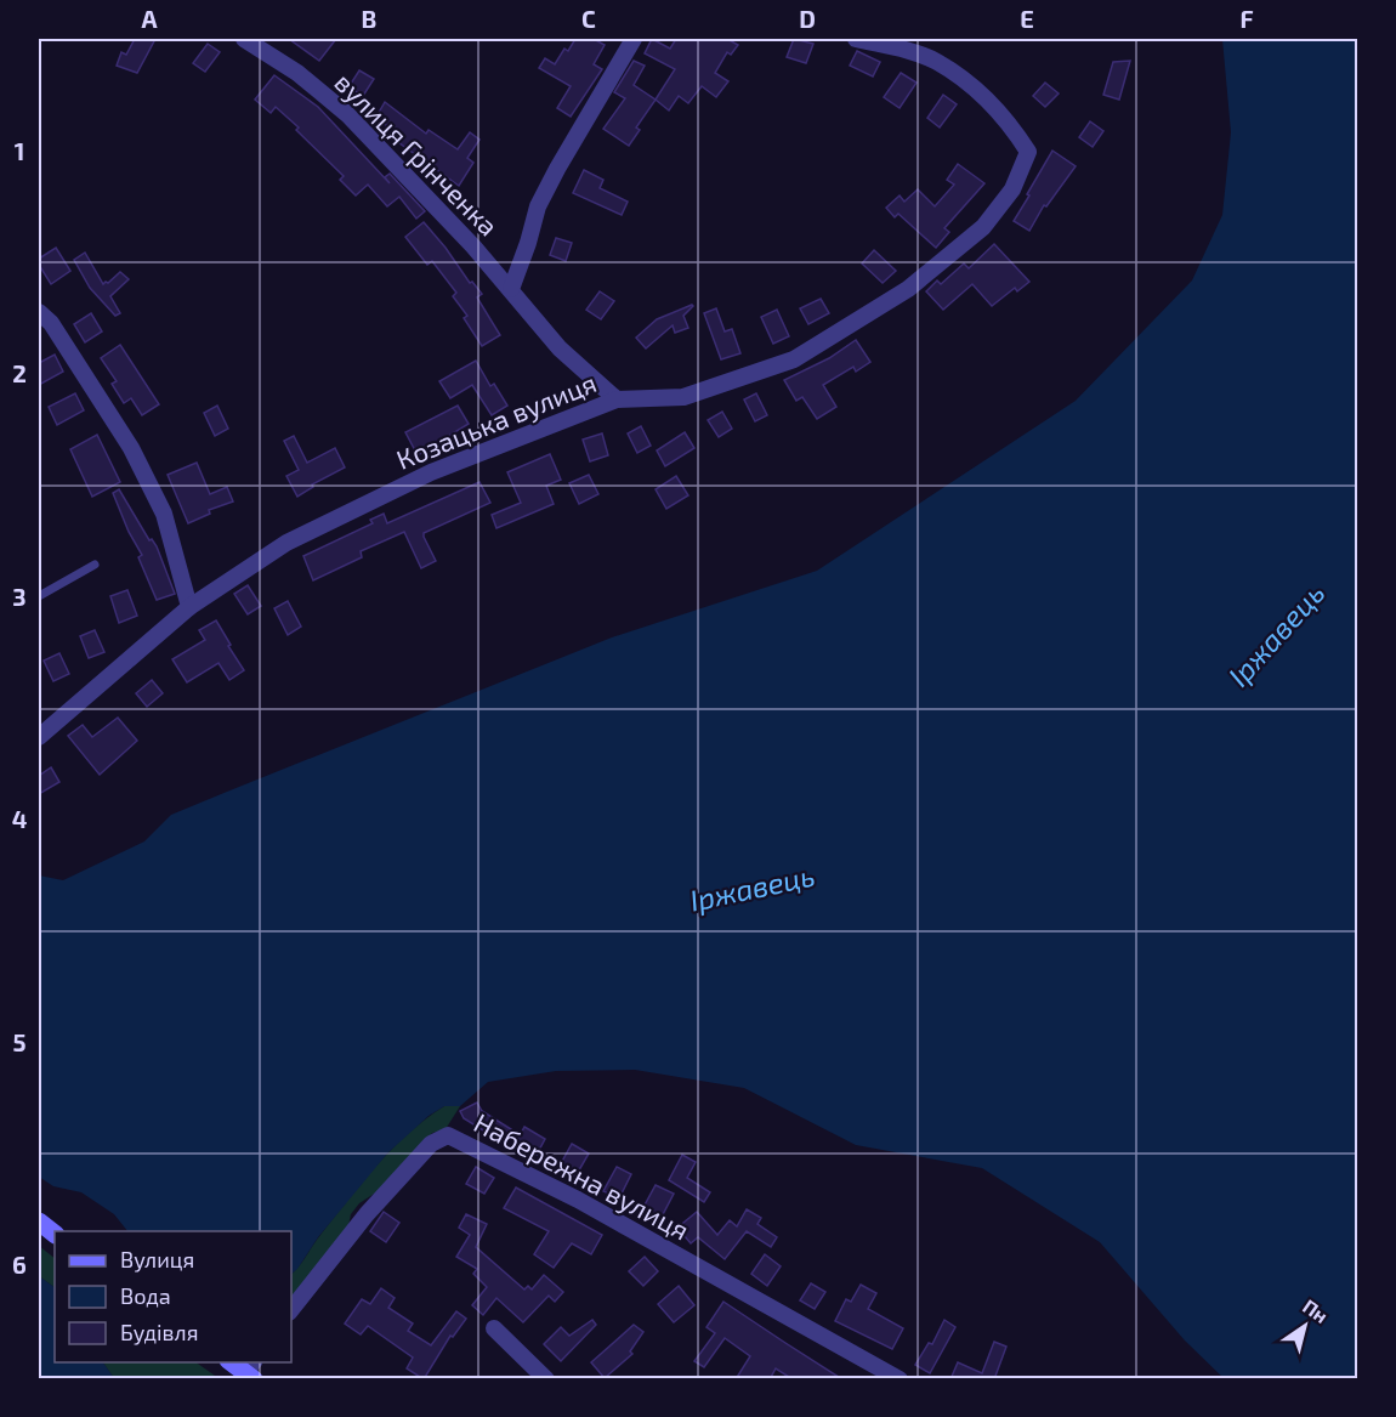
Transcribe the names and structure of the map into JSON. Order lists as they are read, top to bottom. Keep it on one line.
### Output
{"streets":{"street":["вулиця Грінченка","Козацька вулиця","Набережна вулиця"]},"crossings":[["вулиця Грінченка","Козацька вулиця"]],"water":["Іржавець"],"legend":["Вулиця","Вода","Будівля"],"north":"top right","grid":{"columns":["A","B","C","D","E","F"],"rows":["1","2","3","4","5","6"]}}
